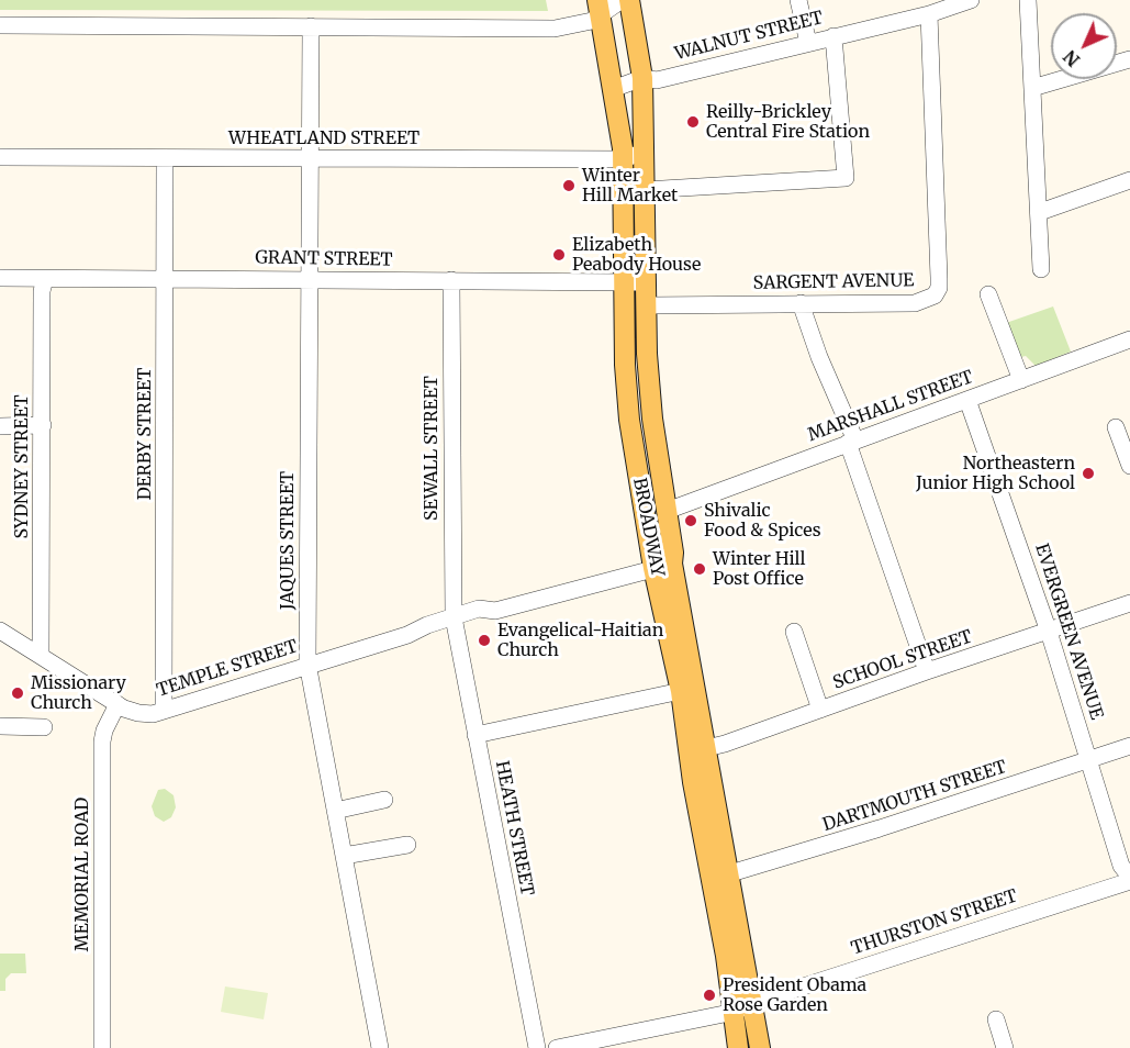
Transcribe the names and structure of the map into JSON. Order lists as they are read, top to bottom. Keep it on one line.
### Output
{"streets":{"main road":["BROADWAY"],"street":["WALNUT STREET","WHEATLAND STREET","GRANT STREET","SARGENT AVENUE","MARSHALL STREET","DERBY STREET","SEWALL STREET","SYDNEY STREET","JAQUES STREET","EVERGREEN AVENUE","SCHOOL STREET","TEMPLE STREET","DARTMOUTH STREET","HEATH STREET","MEMORIAL ROAD","THURSTON STREET"]},"crossings":[["WALNUT STREET","SARGENT AVENUE"],["WALNUT STREET","BROADWAY"],["WHEATLAND STREET","DERBY STREET"],["WHEATLAND STREET","BROADWAY"],["WHEATLAND STREET","JAQUES STREET"],["GRANT STREET","DERBY STREET"],["GRANT STREET","SEWALL STREET"],["GRANT STREET","SYDNEY STREET"],["GRANT STREET","BROADWAY"],["GRANT STREET","JAQUES STREET"],["SARGENT AVENUE","BROADWAY"],["MARSHALL STREET","BROADWAY"],["MARSHALL STREET","EVERGREEN AVENUE"],["DERBY STREET","TEMPLE STREET"],["SEWALL STREET","TEMPLE STREET"],["SEWALL STREET","HEATH STREET"],["SYDNEY STREET","TEMPLE STREET"],["BROADWAY","SCHOOL STREET"],["BROADWAY","TEMPLE STREET"],["BROADWAY","DARTMOUTH STREET"],["BROADWAY","THURSTON STREET"],["JAQUES STREET","TEMPLE STREET"],["EVERGREEN AVENUE","SCHOOL STREET"],["EVERGREEN AVENUE","DARTMOUTH STREET"],["TEMPLE STREET","HEATH STREET"],["TEMPLE STREET","MEMORIAL ROAD"]],"places":["Reilly-Brickley Central Fire Station","Winter Hill Market","Elizabeth Peabody House","Northeastern Junior High School","Shivalic Food & Spices","Winter Hill Post Office","Evangelical-Haitian Church","Missionary Church","President Obama Rose Garden"],"north":"bottom left"}
